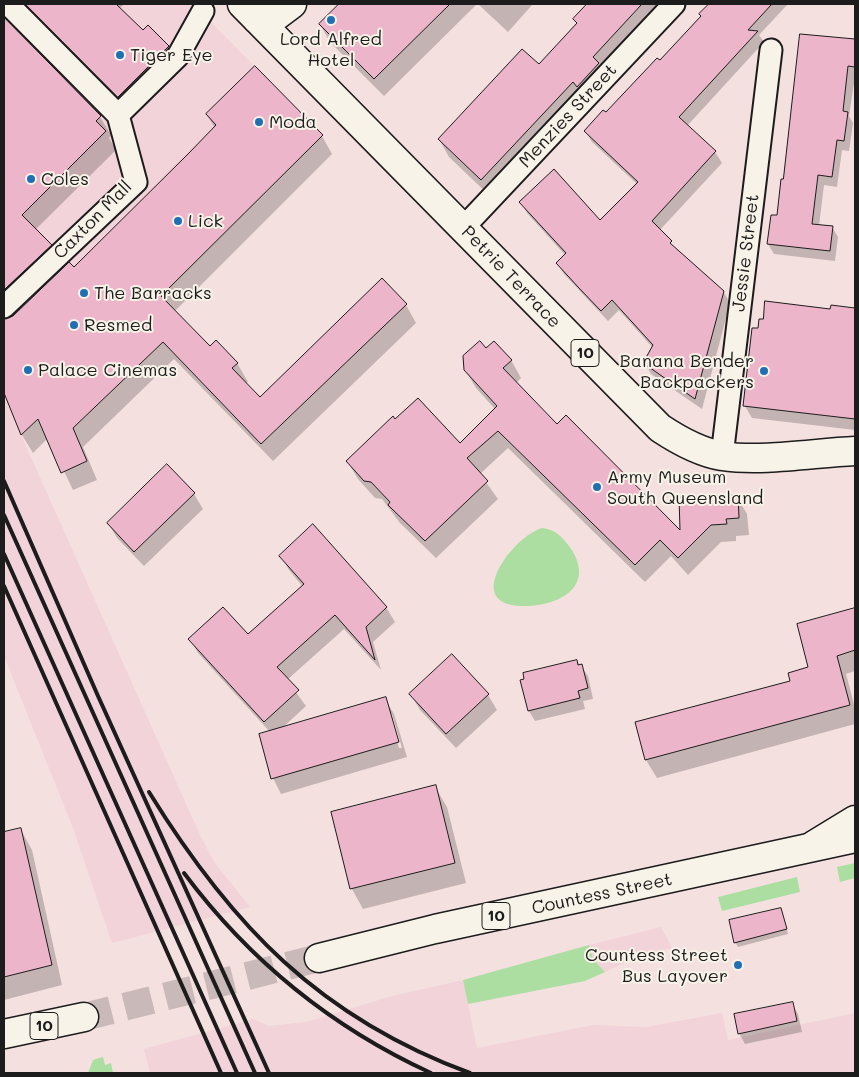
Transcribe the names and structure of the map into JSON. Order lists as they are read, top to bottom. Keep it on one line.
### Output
{"streets":{"main road":["Petrie Terrace","10","Countess Street"],"street":["Menzies Street","Caxton Mall","Jessie Street"]},"crossings":[["Menzies Street","Petrie Terrace"],["Jessie Street","Petrie Terrace"]],"places":["Lord Alfred Hotel","Tiger Eye","Moda","Coles","Lick","The Barracks","Resmed","Palace Cinemas","Banana Bender Backpackers","Army Museum South Queensland","Countess Street Bus Layover"]}
